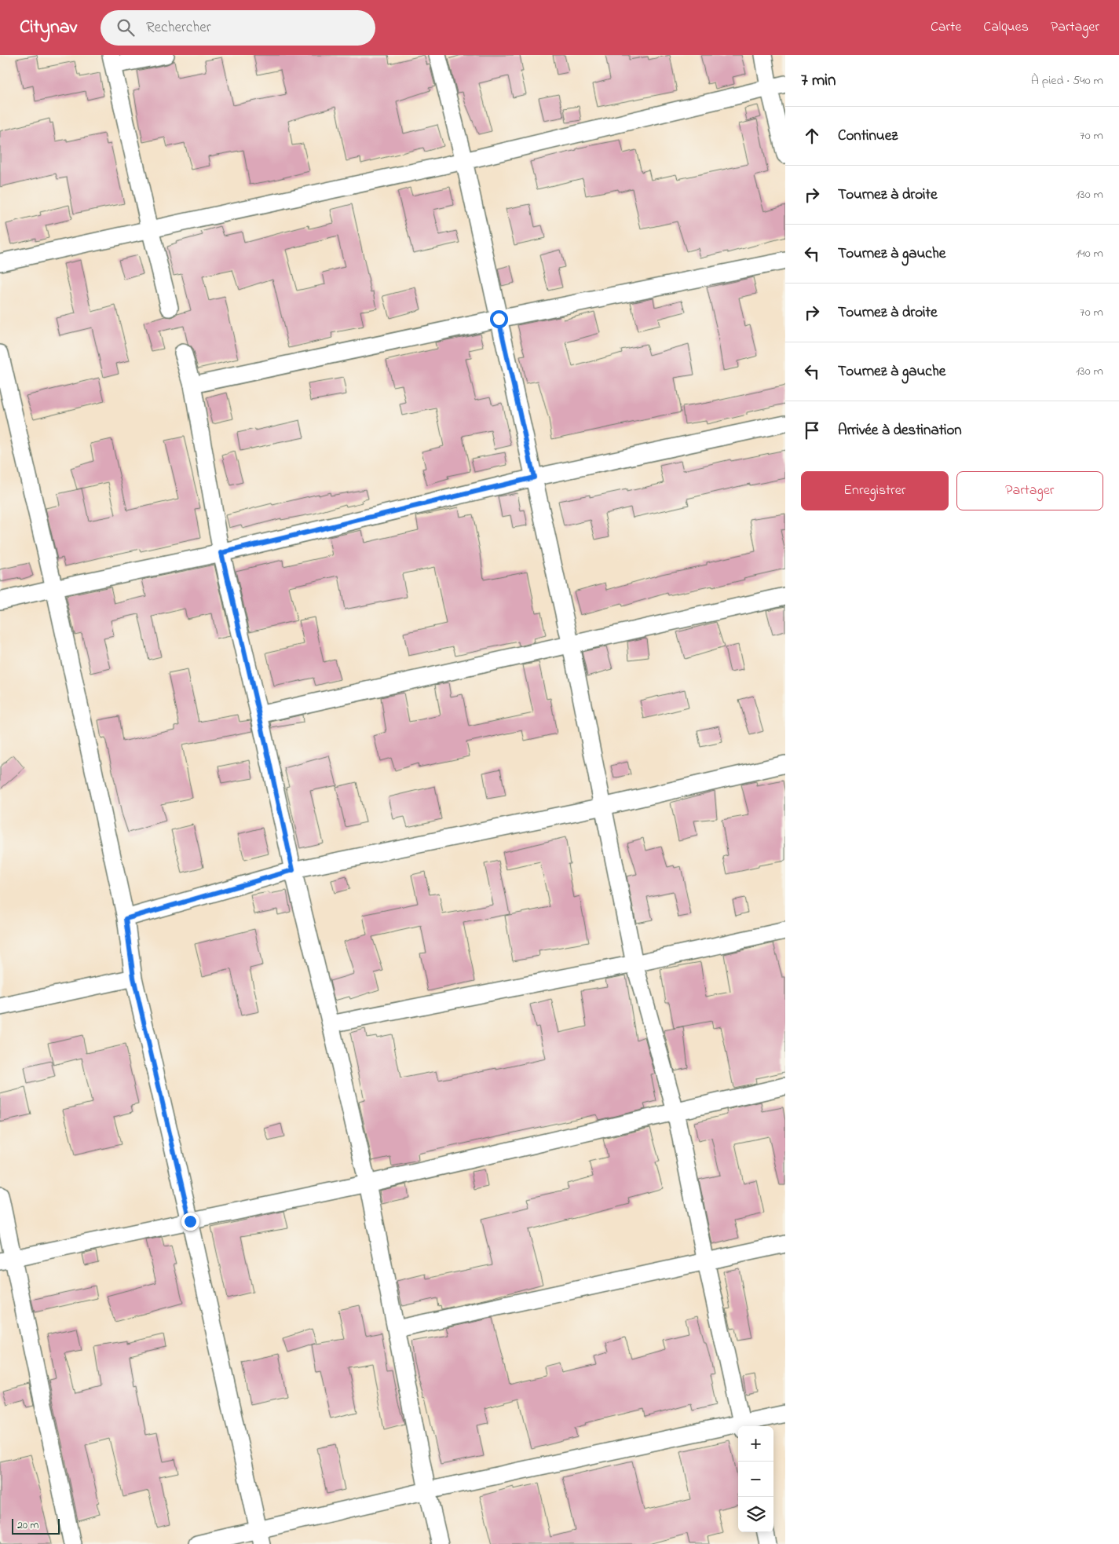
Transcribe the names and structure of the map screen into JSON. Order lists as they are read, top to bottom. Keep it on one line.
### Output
{"scale_bar":"20 m","page":{"header":"Citynav","search":"Rechercher","nav":["Carte","Calques","Partager"],"heading":["7 min","À pied · 540 m"],"list":[["Continuez","70 m"],["Tournez à droite","130 m"],["Tournez à gauche","140 m"],["Tournez à droite","70 m"],["Tournez à gauche","130 m"],"Arrivée à destination"],"buttons":["Enregistrer","Partager"],"map_buttons":["+","−"],"scale":"20 m"}}
